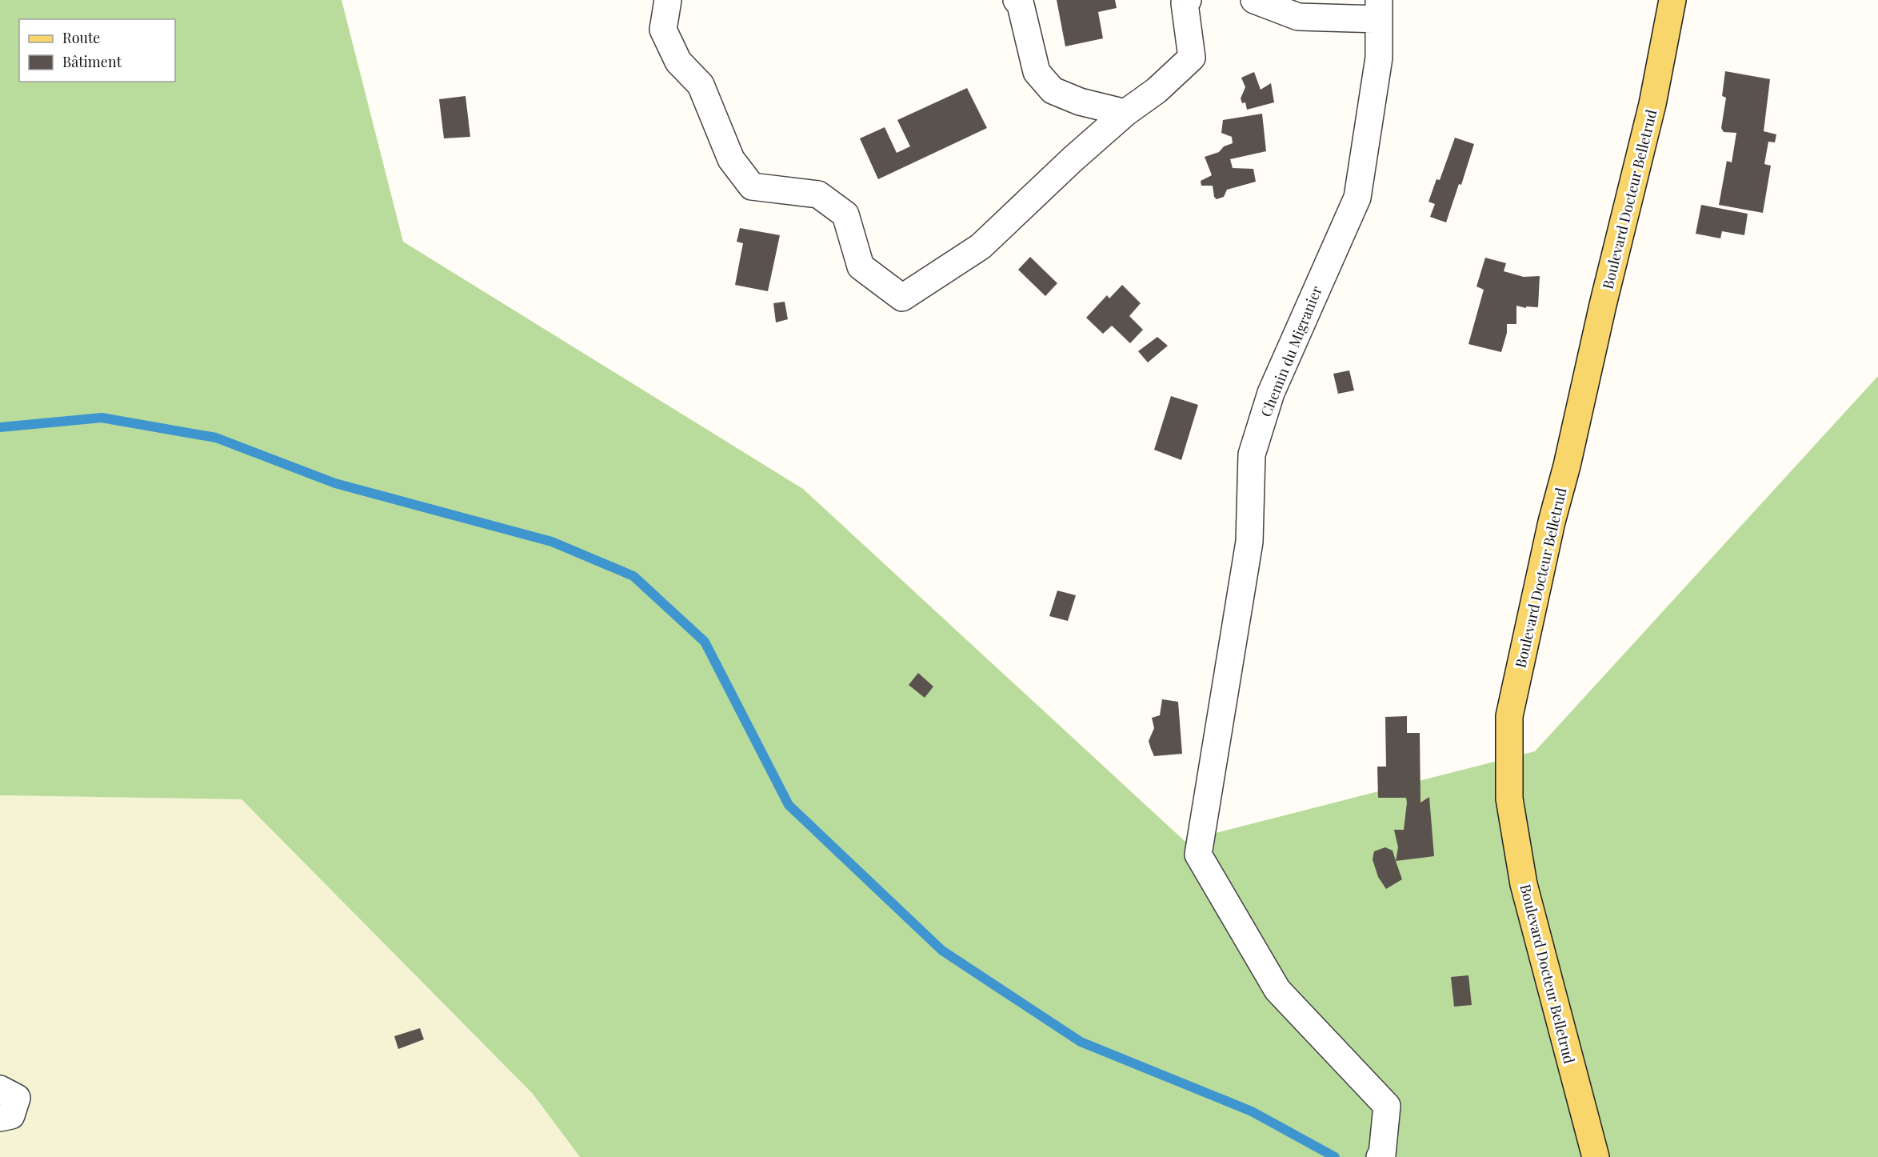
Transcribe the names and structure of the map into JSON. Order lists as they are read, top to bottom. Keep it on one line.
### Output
{"streets":{"main road":["Boulevard Docteur Belletrud"],"street":["Chemin du Migranier"]},"legend":["Route","Bâtiment"]}
